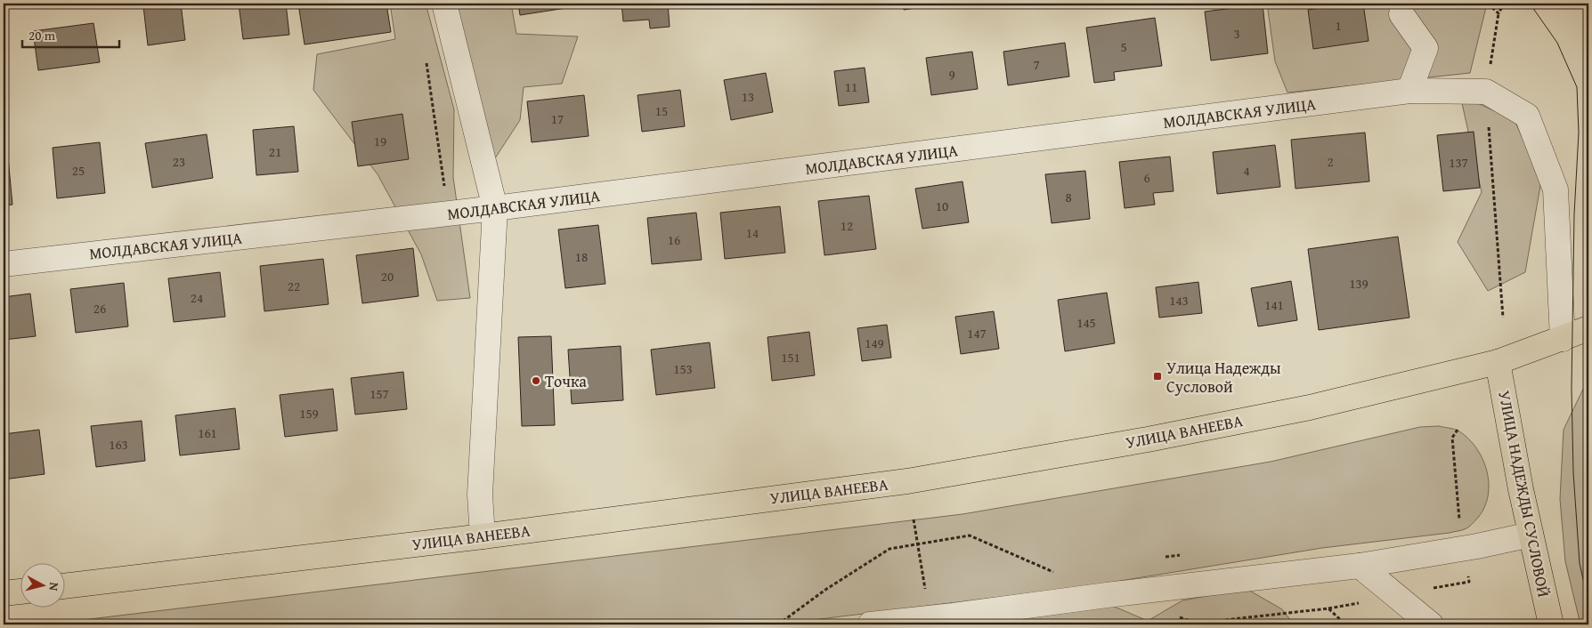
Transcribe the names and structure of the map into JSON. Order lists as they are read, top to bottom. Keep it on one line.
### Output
{"streets":{"main road":["УЛИЦА ВАНЕЕВА","УЛИЦА НАДЕЖДЫ СУСЛОВОЙ"],"street":["МОЛДАВСКАЯ УЛИЦА"]},"crossings":[["МОЛДАВСКАЯ УЛИЦА","УЛИЦА ВАНЕЕВА"],["УЛИЦА ВАНЕЕВА","УЛИЦА НАДЕЖДЫ СУСЛОВОЙ"]],"places":{"transit":["Улица Надежды Сусловой"],"other":["Точка"]},"house_numbers":["1","3","5","7","9","11","13","15","17","19","21","23","2","137","25","4","6","8","10","12","14","16","18","20","139","22","24","143","141","26","145","147","149","151","153","157","159","161","163"],"scale_bar":"20 m","north":"right"}
